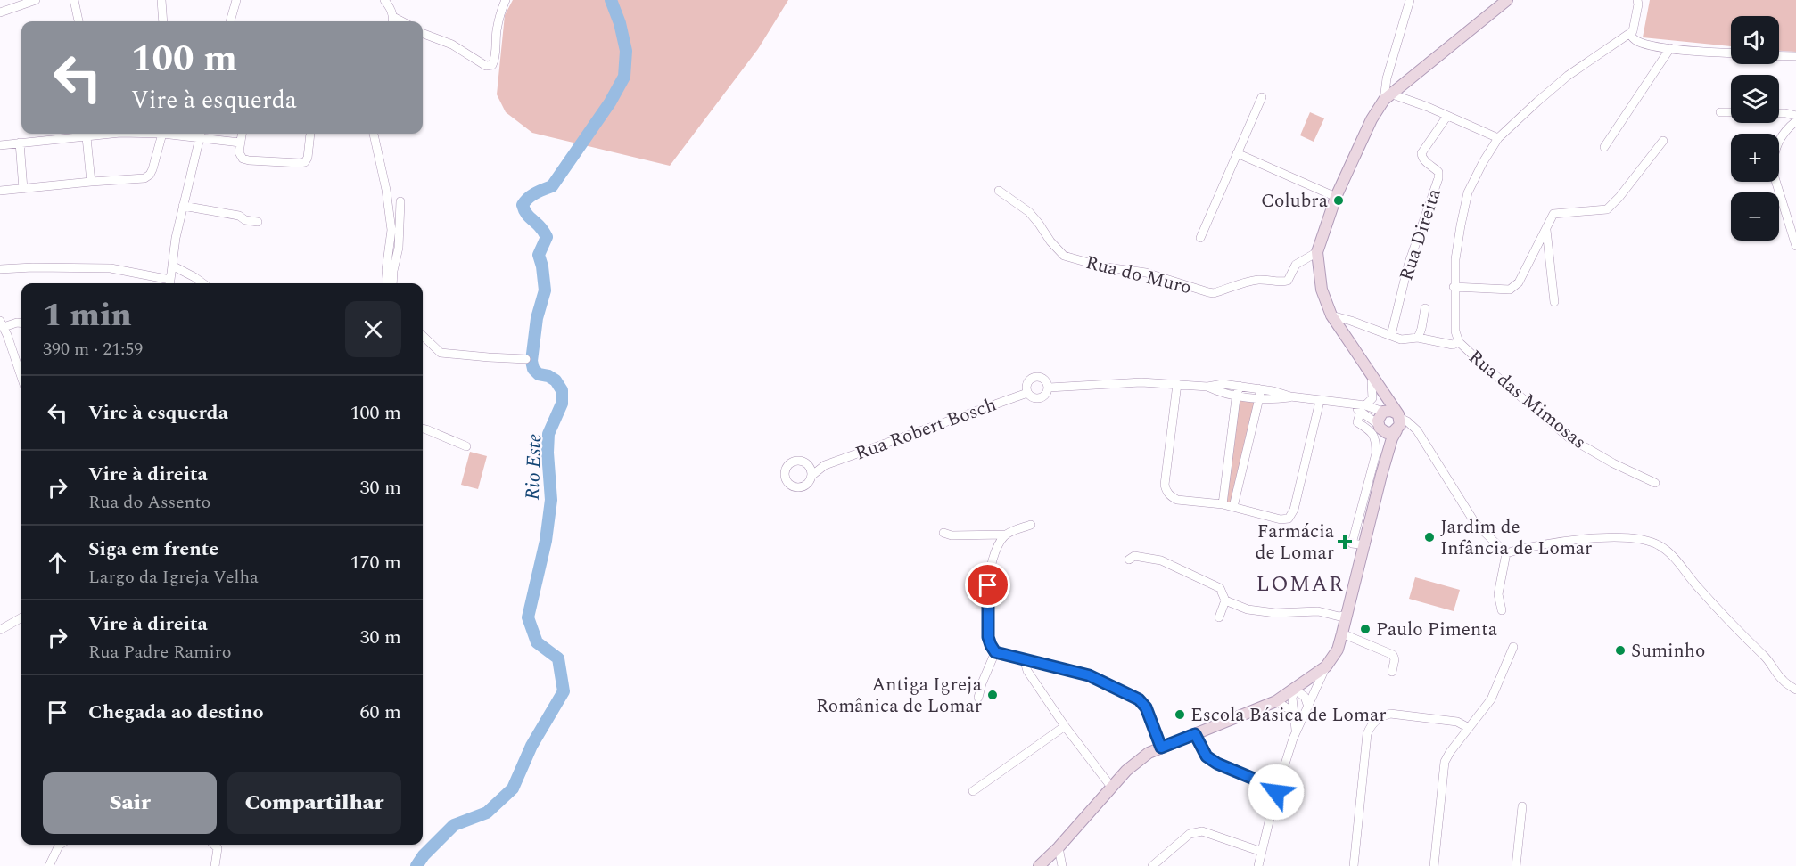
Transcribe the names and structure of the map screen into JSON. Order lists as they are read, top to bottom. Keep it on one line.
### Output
{"streets":{"street":["Rua Direita","Rua do Muro","Rua das Mimosas","Rua Robert Bosch"]},"districts":["LOMAR"],"water":["Rio Este"],"places":{"other":["Colubra","Jardim de Infância de Lomar","Paulo Pimenta","Suminho","Antiga Igreja Românica de Lomar","Escola Básica de Lomar"],"health":["Farmácia de Lomar"]},"page":{"map_buttons":["+","−"],"turn":["100 m","Vire à esquerda"],"heading":["1 min","390 m · 21:59"],"list":[{"name":"Vire à esquerda","value":"100 m"},{"name":"Vire à direita","note":"Rua do Assento","value":"30 m"},{"name":"Siga em frente","note":"Largo da Igreja Velha","value":"170 m"},{"name":"Vire à direita","note":"Rua Padre Ramiro","value":"30 m"},{"name":"Chegada ao destino","value":"60 m"}],"buttons":["Sair","Compartilhar"]}}
